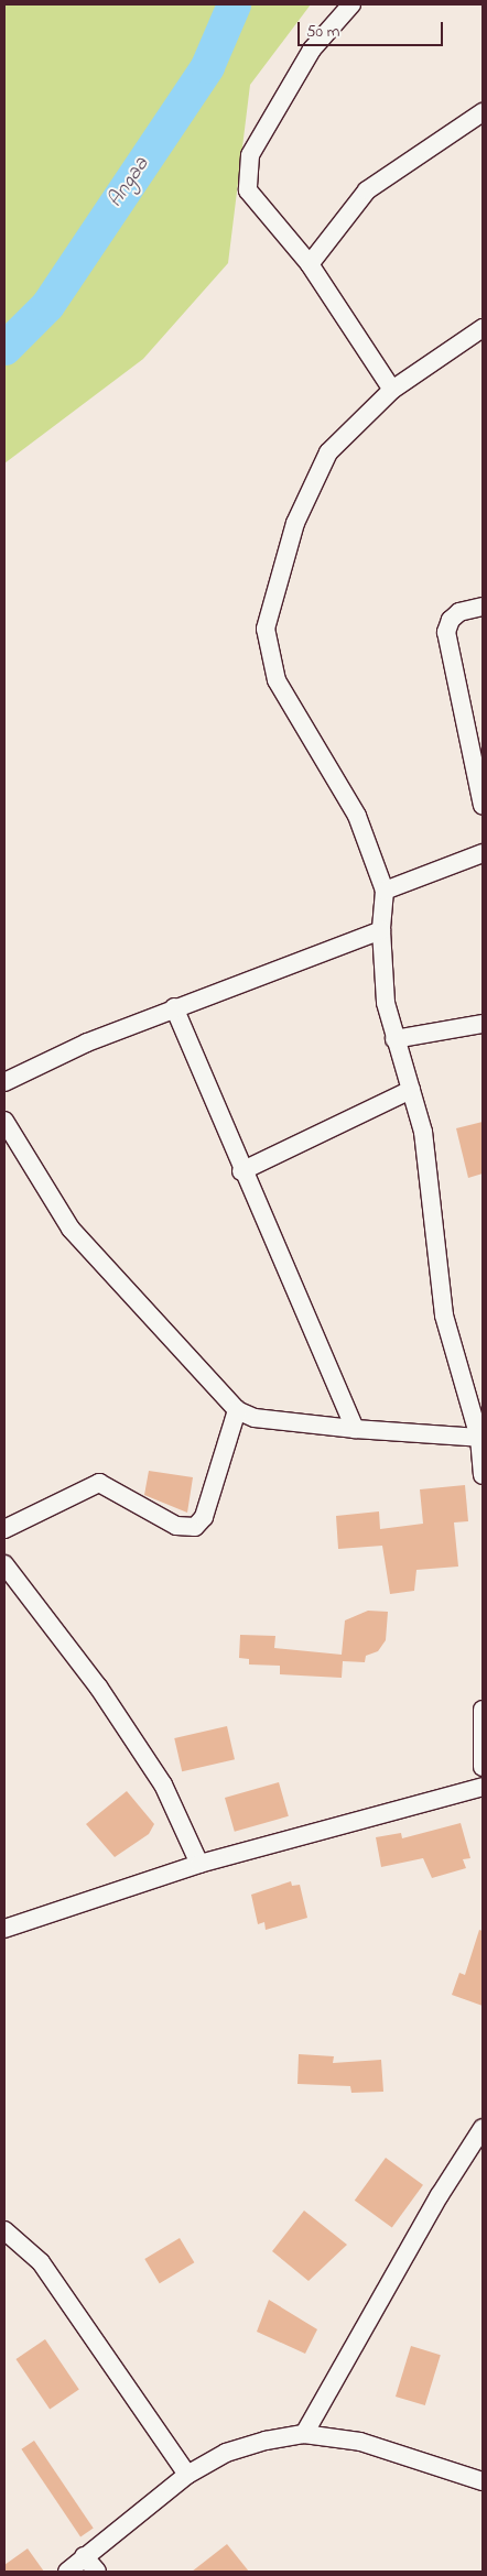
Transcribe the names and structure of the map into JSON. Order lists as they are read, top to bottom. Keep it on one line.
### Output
{"water":["Angaa"],"scale_bar":"50 m"}
